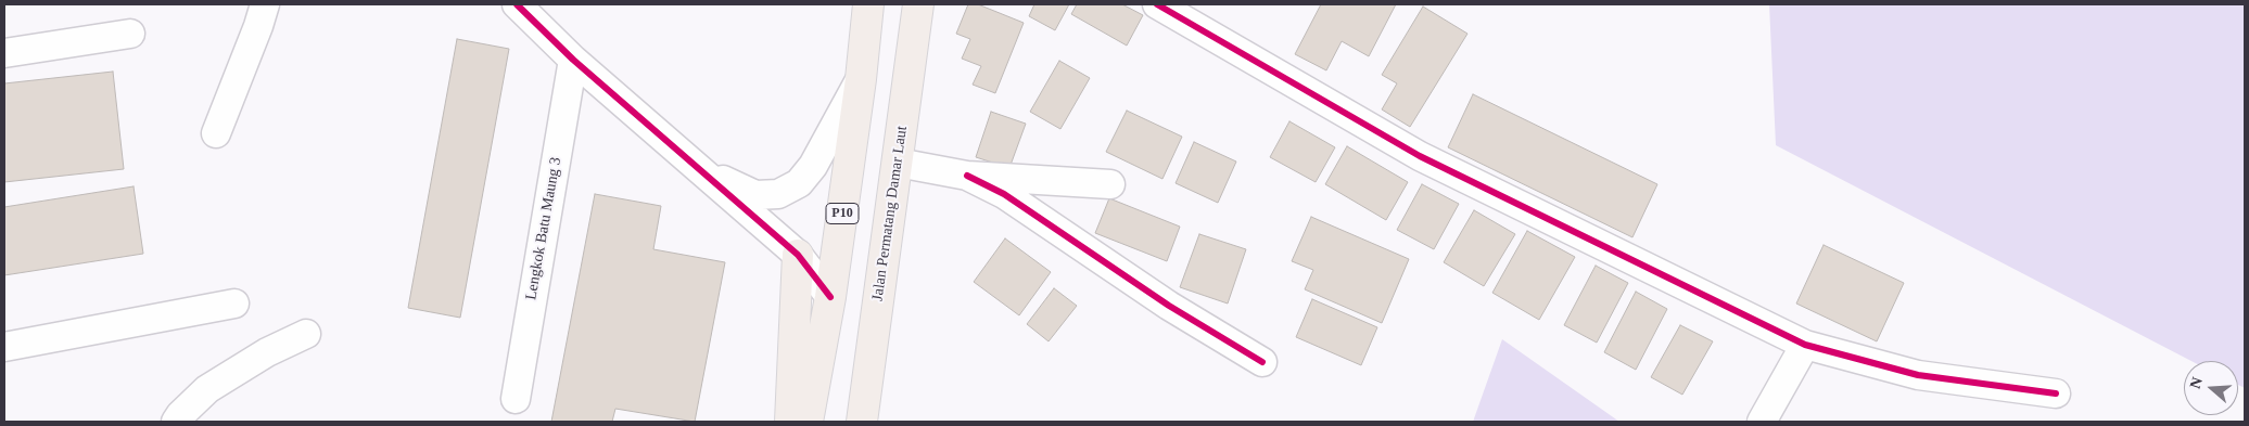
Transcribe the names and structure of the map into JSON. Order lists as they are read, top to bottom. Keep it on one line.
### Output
{"streets":{"highway":["P10","Jalan Permatang Damar Laut"],"street":["Lengkok Batu Maung 3"]},"north":"left"}
